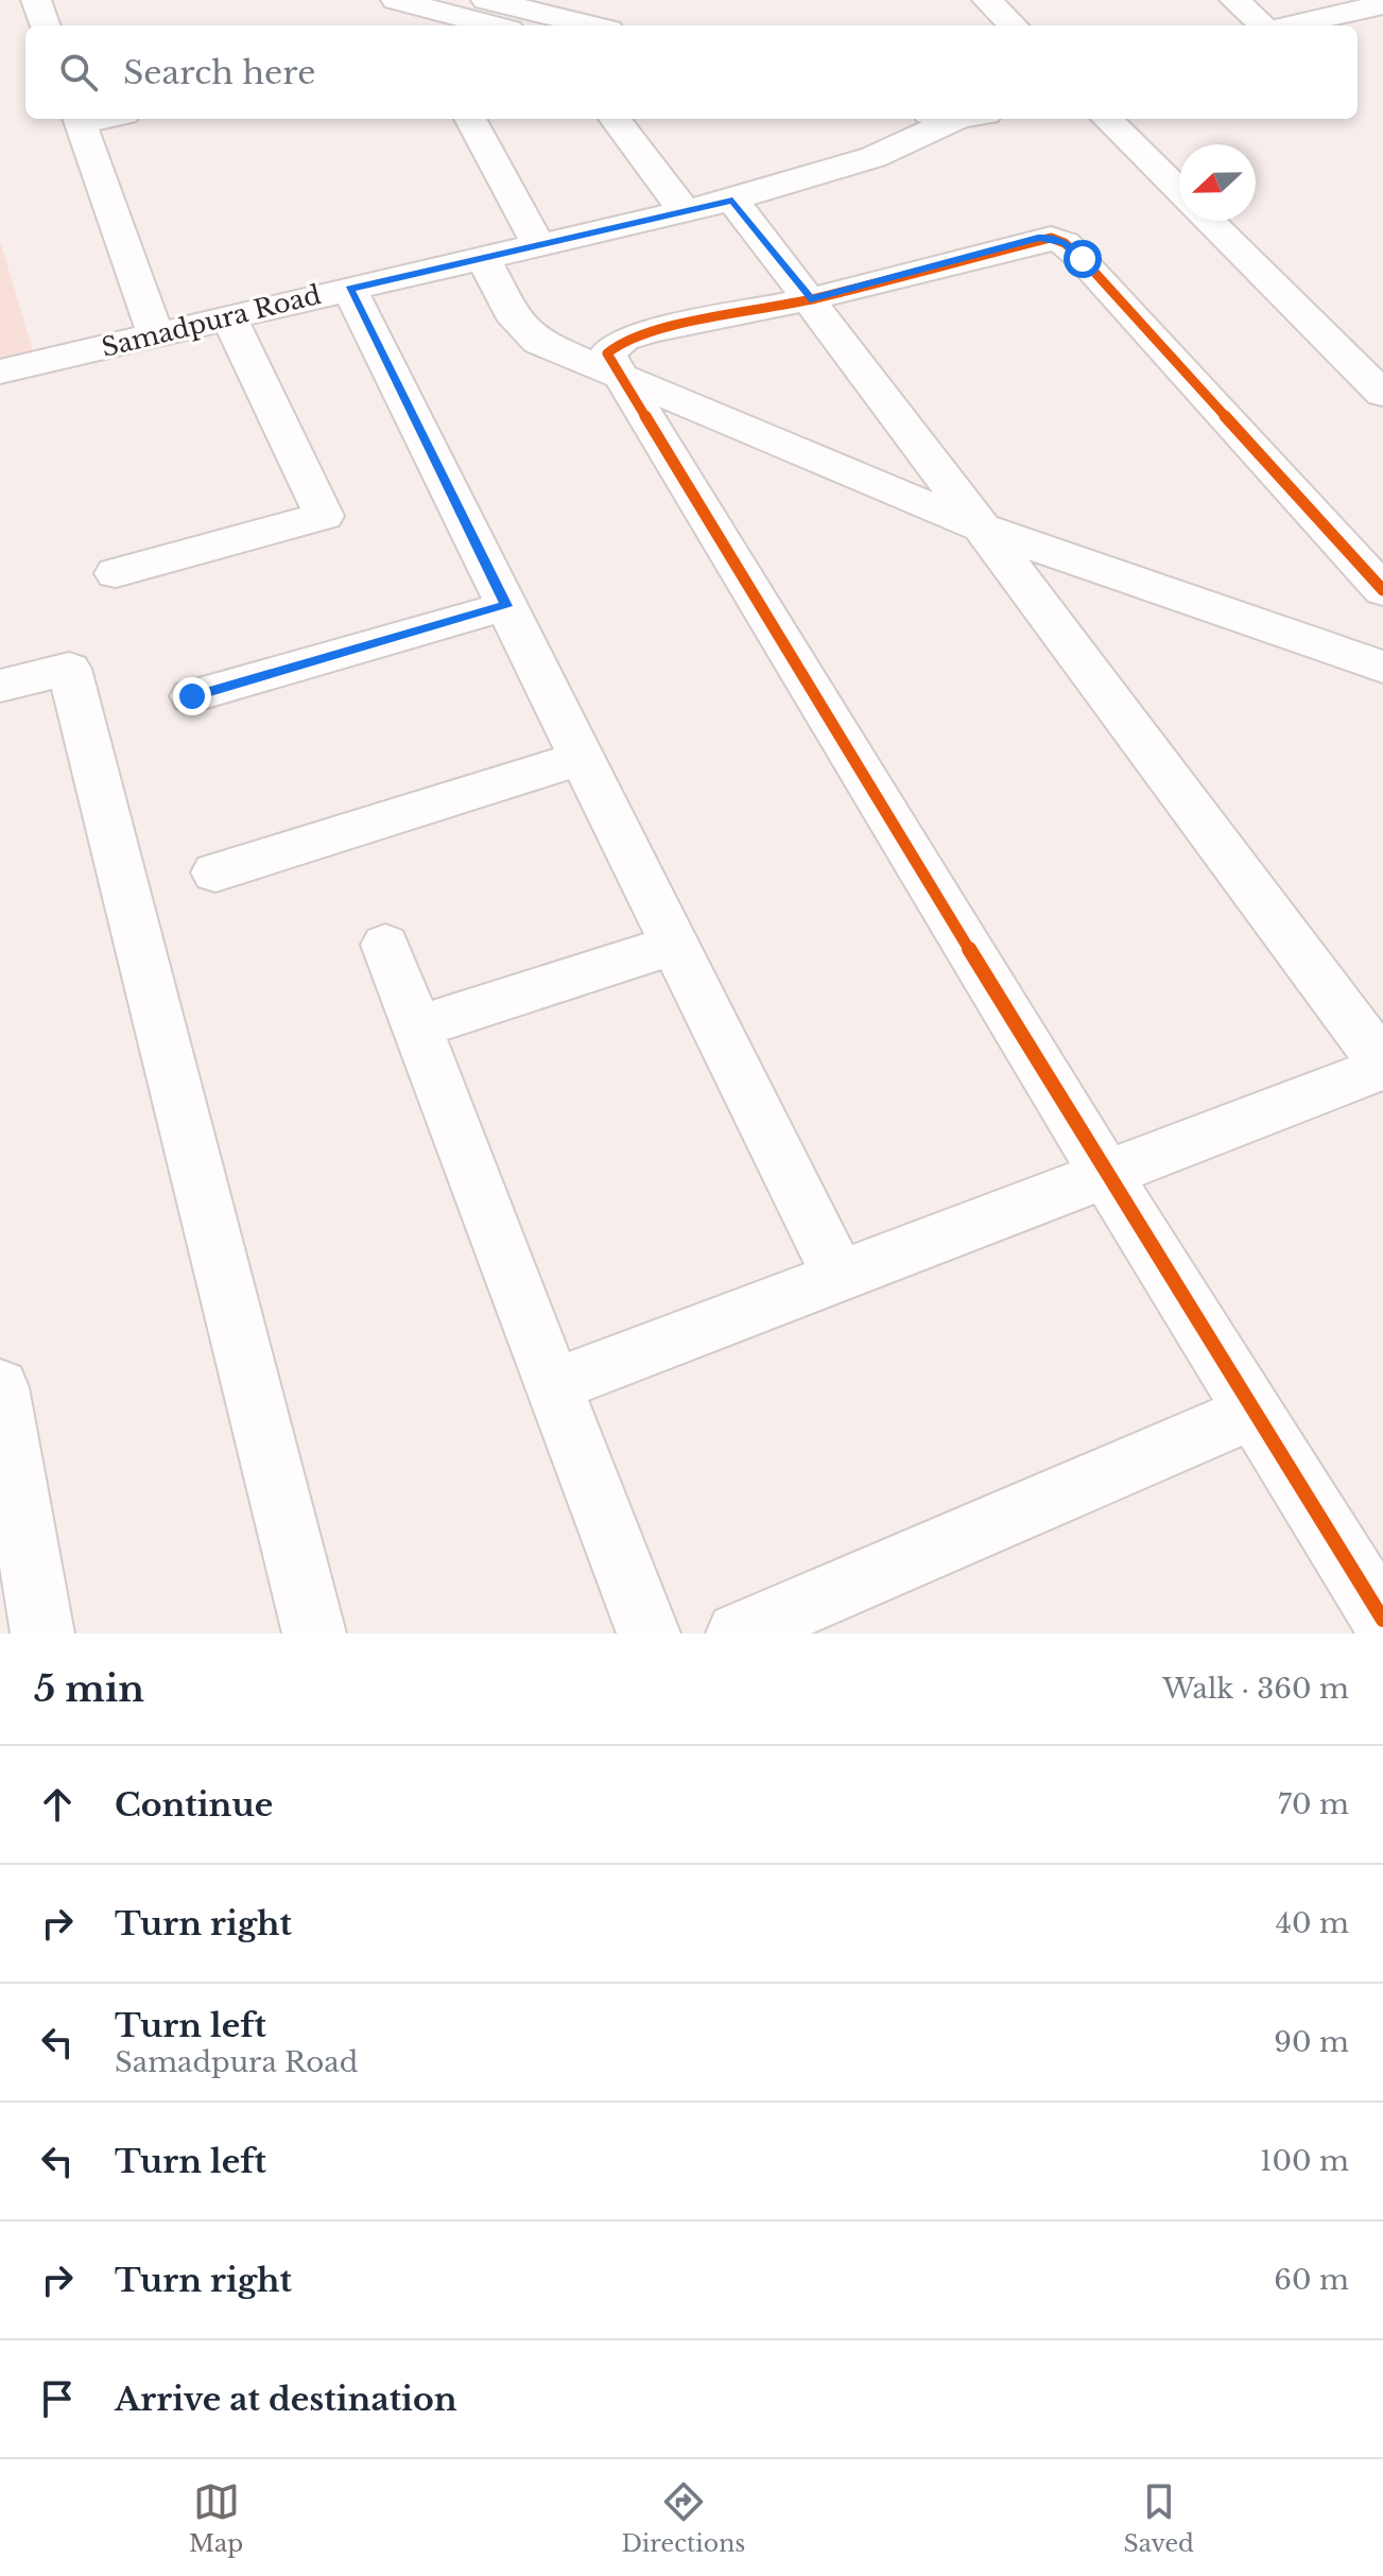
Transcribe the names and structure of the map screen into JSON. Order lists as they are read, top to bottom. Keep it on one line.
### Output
{"streets":{"street":["Samadpura Road"]},"north":"left","page":{"search":"Search here","heading":["5 min","Walk · 360 m"],"list":[["Continue","70 m"],["Turn right","40 m"],["Turn left","Samadpura Road","90 m"],["Turn left","100 m"],["Turn right","60 m"],"Arrive at destination"],"nav":["Map","Directions","Saved"]}}
